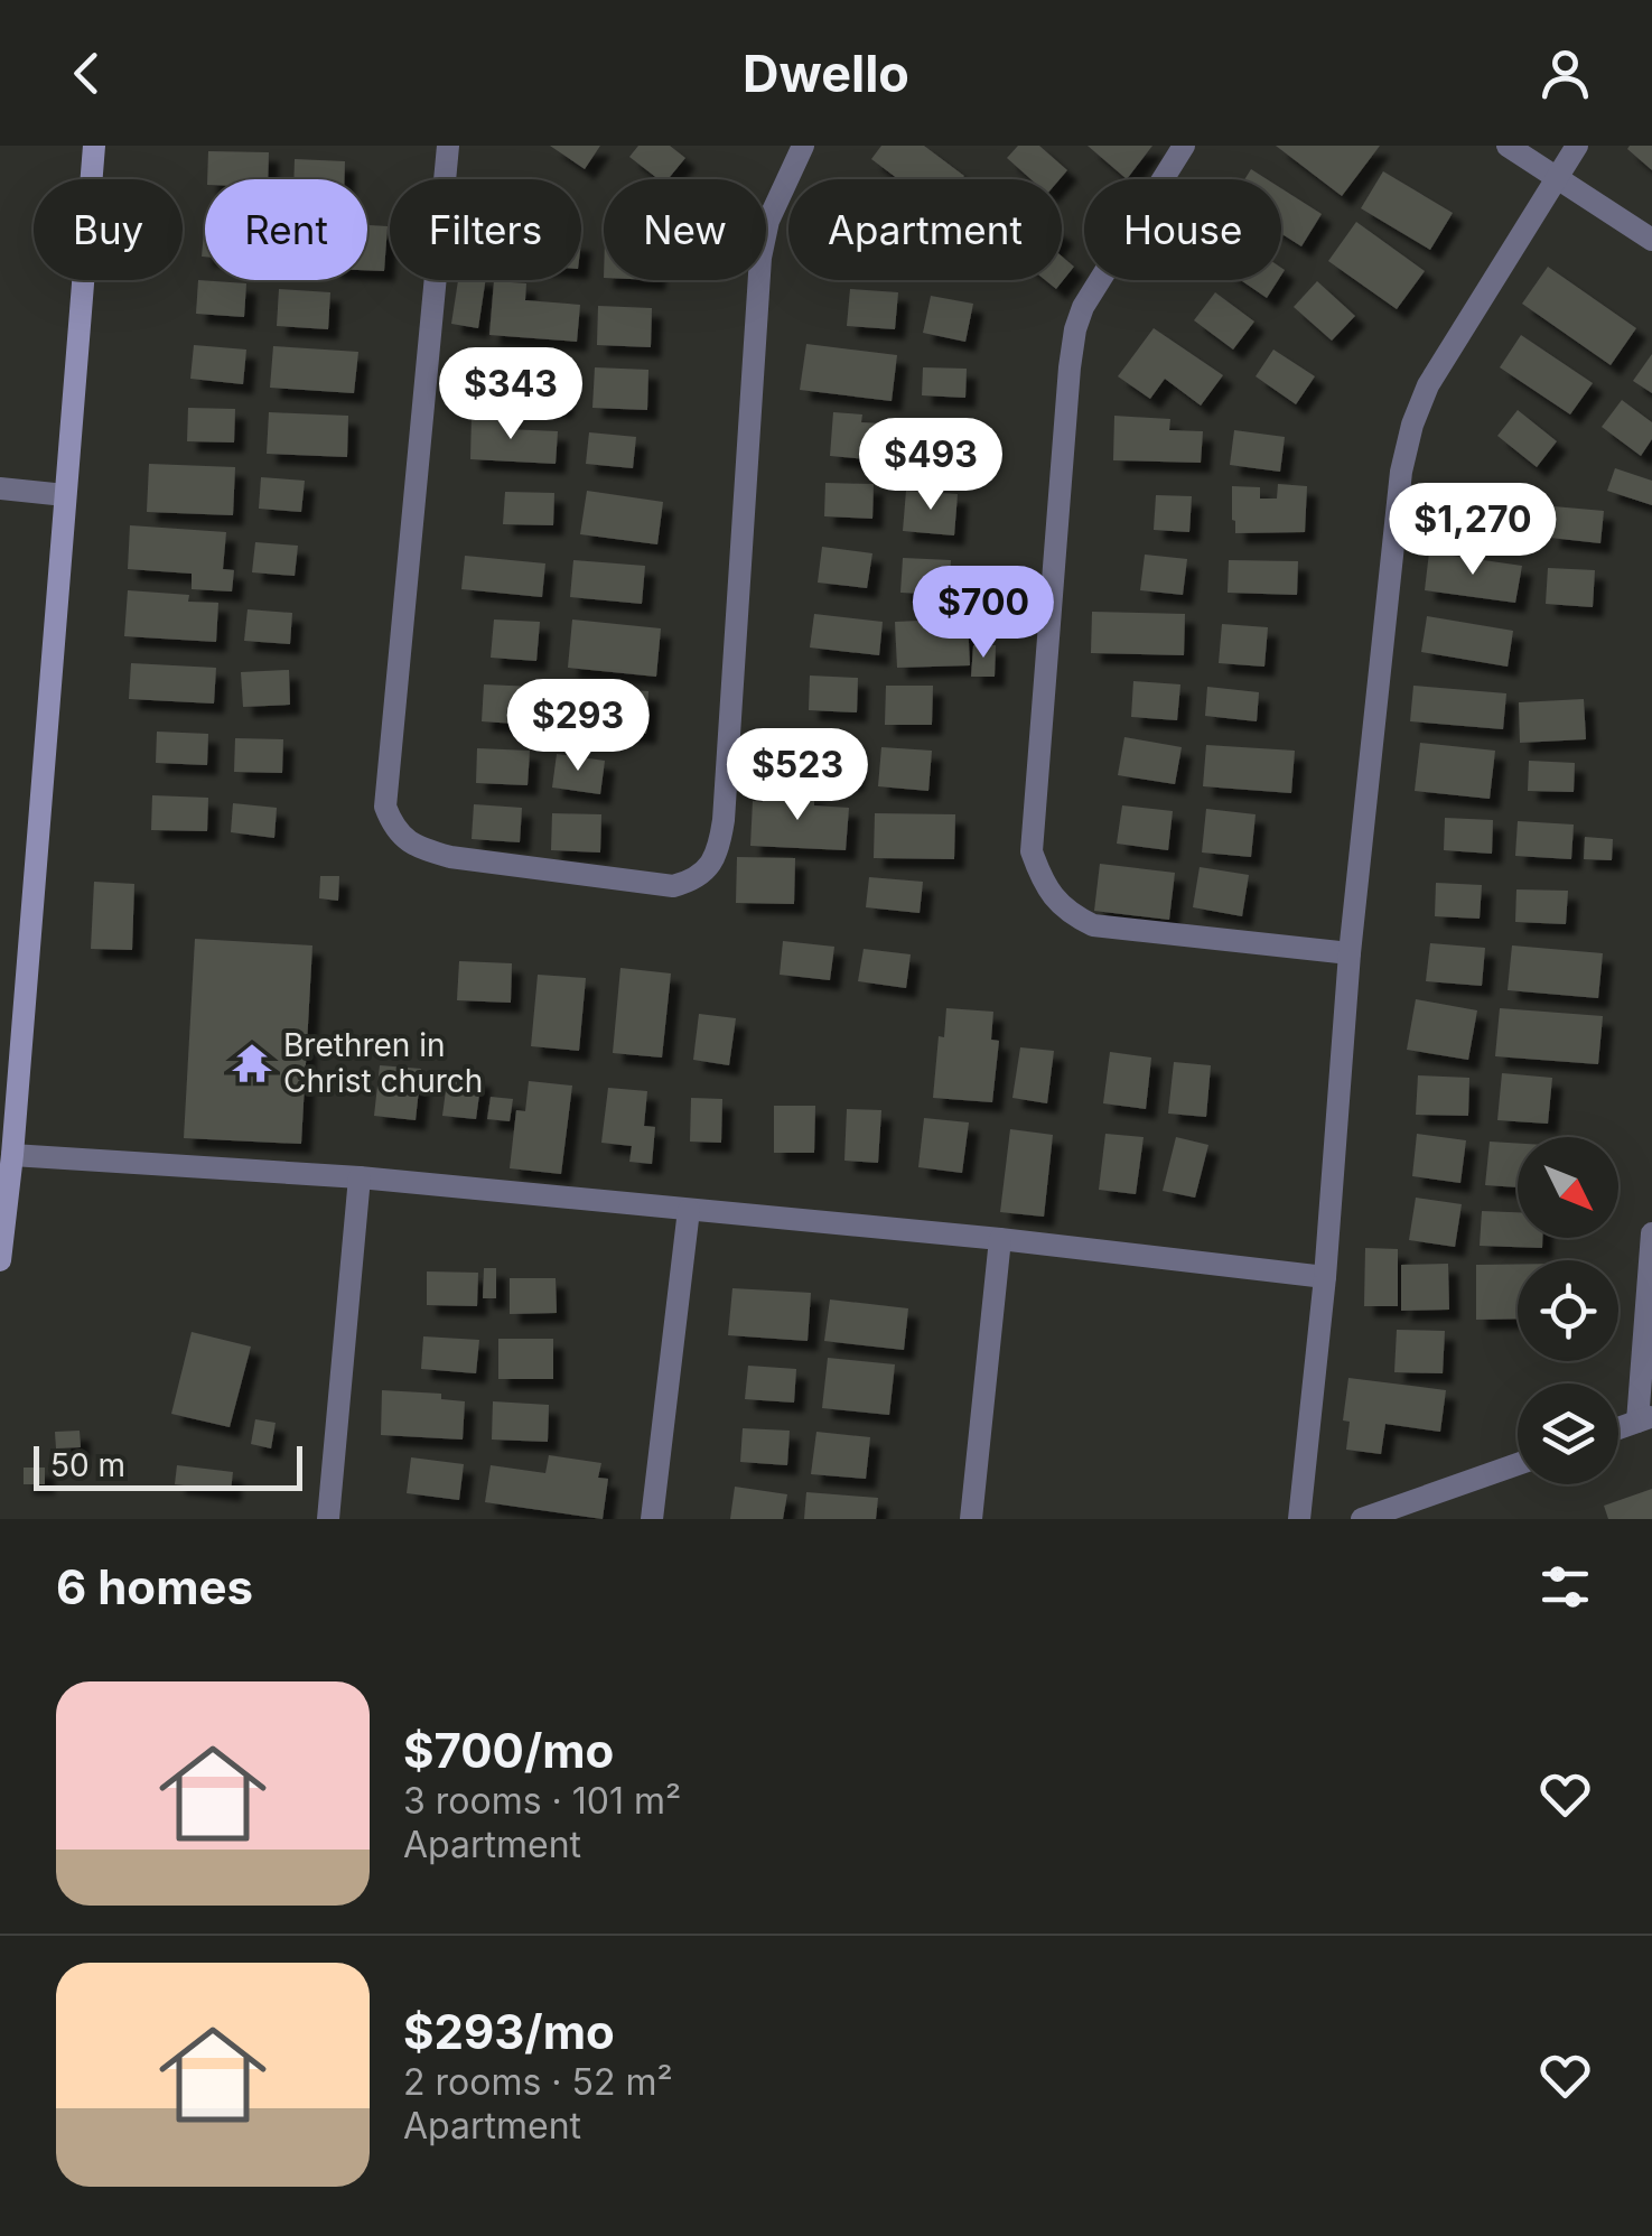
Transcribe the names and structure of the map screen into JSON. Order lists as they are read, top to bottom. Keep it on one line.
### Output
{"places":{"temple":["Brethren in Christ church"]},"scale_bar":"50 m","north":"bottom right","page":{"header":"Dwello","chip":["Buy","Rent","Filters","New","Apartment","House"],"price":["$343","$493","$1,270","$700","$293","$523"],"scale":"50 m","heading":"6 homes","list":[{"name":"$700/mo","note":"3 rooms · 101 m² · Apartment"},{"name":"$293/mo","note":"2 rooms · 52 m² · Apartment"}]}}
